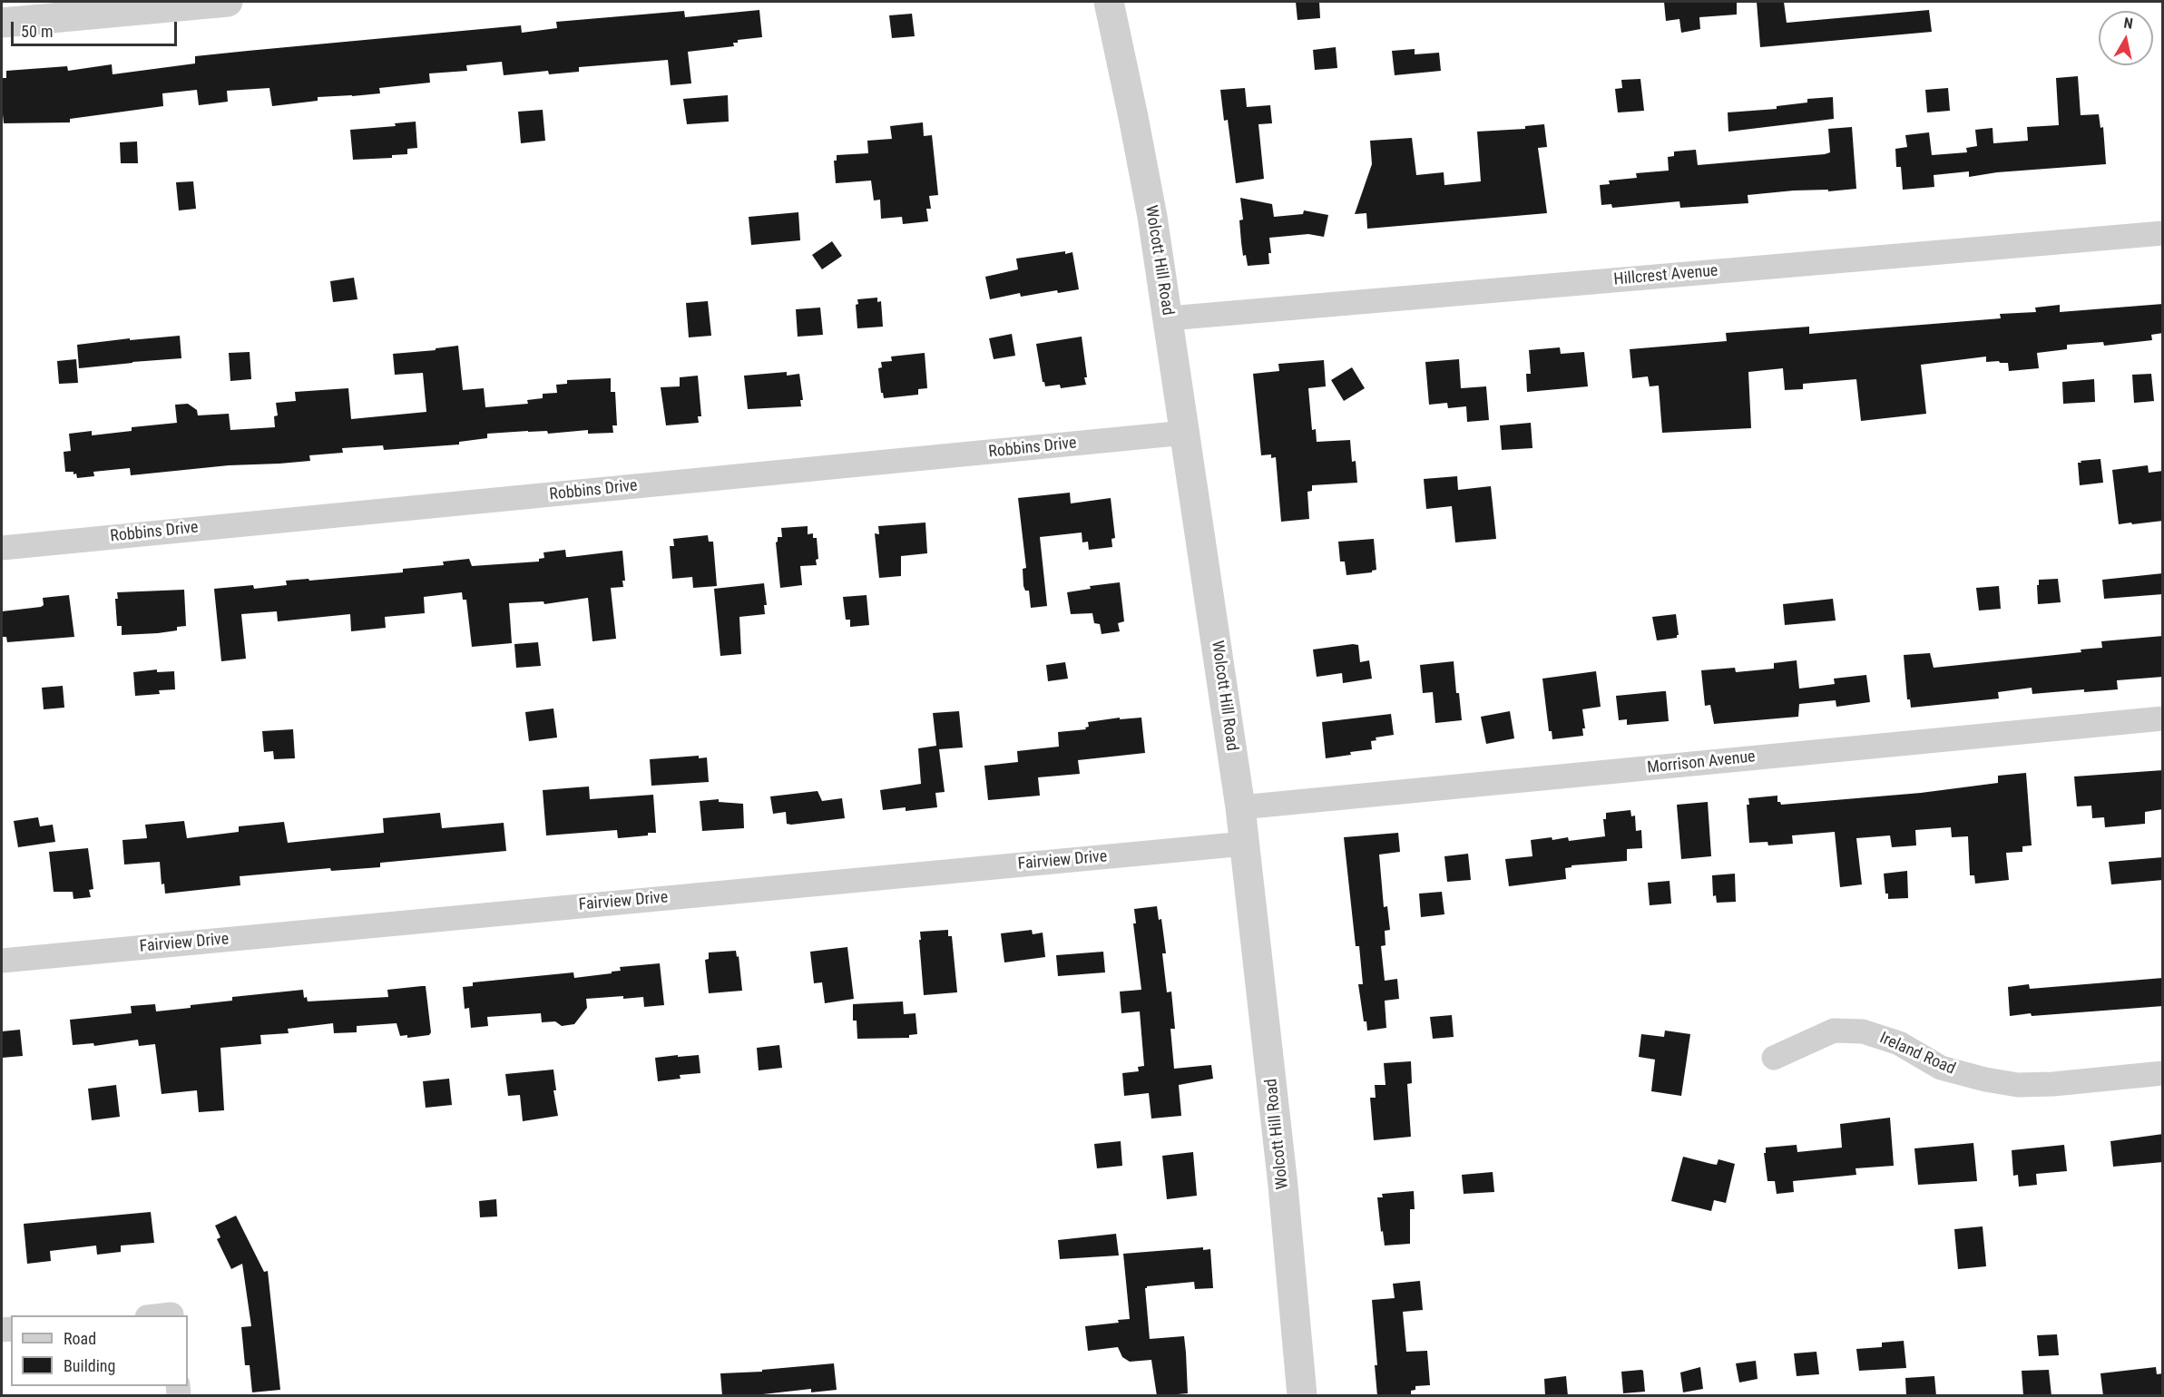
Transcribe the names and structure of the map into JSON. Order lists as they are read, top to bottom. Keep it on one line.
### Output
{"streets":{"street":["Wolcott Hill Road","Hillcrest Avenue","Robbins Drive","Morrison Avenue","Fairview Drive","Ireland Road"]},"crossings":[["Wolcott Hill Road","Hillcrest Avenue"],["Wolcott Hill Road","Robbins Drive"],["Wolcott Hill Road","Morrison Avenue"],["Wolcott Hill Road","Fairview Drive"]],"legend":["Road","Building"],"scale_bar":"50 m","north":"top"}
